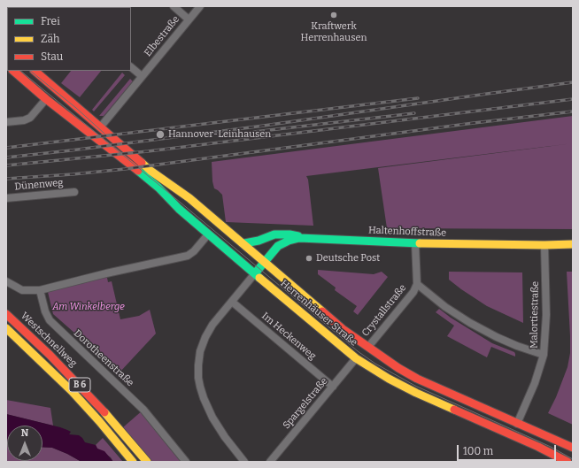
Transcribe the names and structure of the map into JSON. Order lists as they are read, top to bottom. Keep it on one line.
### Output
{"streets":{"main road":["Haltenhoffstraße","Herrenhäuser Straße","Westschnellweg","B 6"],"street":["Elbestraße","Dünenweg","Crystallstraße","Malortiestraße","Im Heckenweg","Dorotheenstraße","Spargelstraße"]},"crossings":[["Elbestraße","Herrenhäuser Straße"],["Haltenhoffstraße","Crystallstraße"],["Haltenhoffstraße","Herrenhäuser Straße"],["Haltenhoffstraße","Malortiestraße"],["Crystallstraße","Herrenhäuser Straße"],["Herrenhäuser Straße","Malortiestraße"],["Herrenhäuser Straße","Spargelstraße"],["Im Heckenweg","Spargelstraße"]],"parks":["Am Winkelberge"],"places":["Kraftwerk Herrenhausen","Hannover-Leinhausen","Deutsche Post"],"legend":["Frei","Zäh","Stau"],"scale_bar":"100 m","north":"top"}
